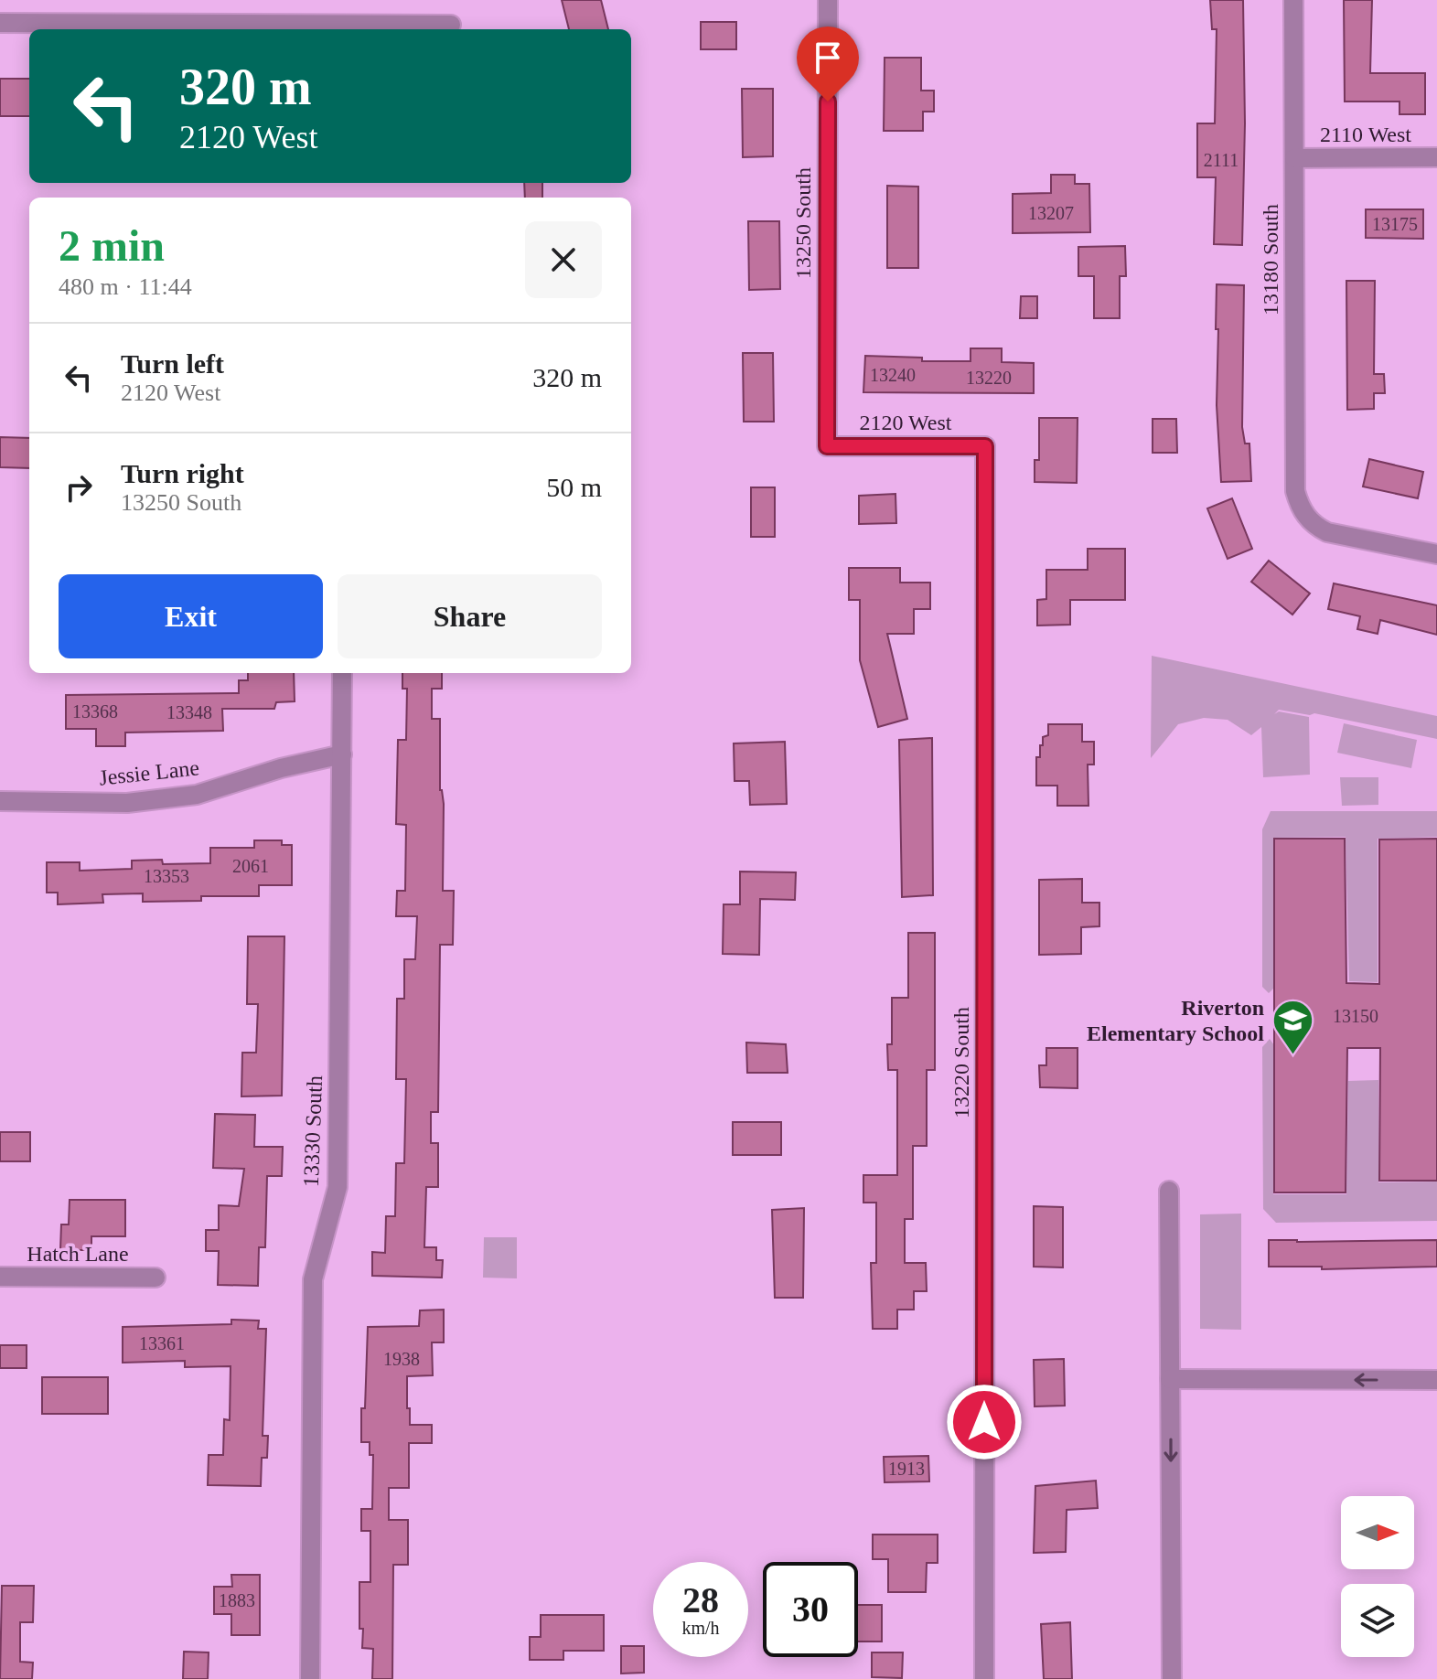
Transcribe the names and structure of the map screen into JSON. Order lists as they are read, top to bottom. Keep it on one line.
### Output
{"streets":{"street":["2110 West","13250 South","13180 South","2120 West","Jessie Lane","13220 South","13330 South","Hatch Lane"]},"crossings":[["2110 West","13180 South"],["13250 South","2120 West"],["2120 West","13220 South"],["Jessie Lane","13330 South"]],"places":{"school or university":["Riverton Elementary School"]},"house_numbers":["2111","13207","13175","13240","13220","13368","13348","2061","13353","13150","13361","1938","1913","1883"],"north":"right","page":{"turn":["320 m","2120 West"],"heading":["2 min","480 m · 11:44"],"list":[{"name":"Turn left","note":"2120 West","value":"320 m"},{"name":"Turn right","note":"13250 South","value":"50 m"}],"buttons":["Exit","Share"],"speed":"28 km/h","limit":"30"}}
